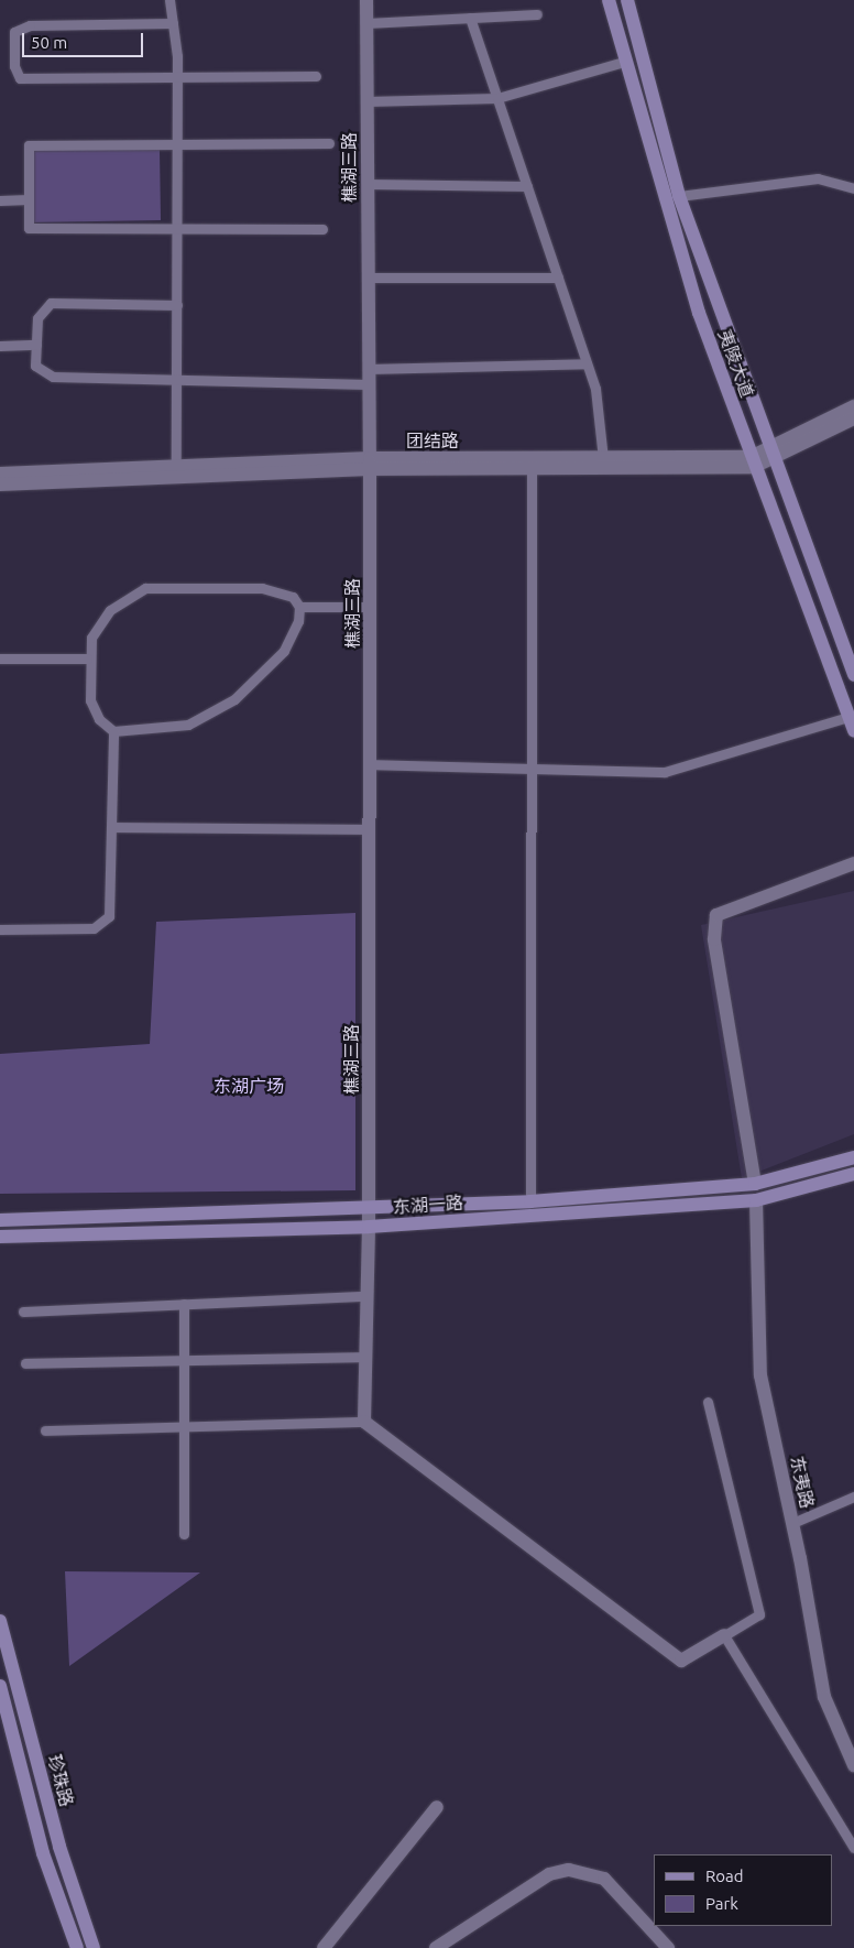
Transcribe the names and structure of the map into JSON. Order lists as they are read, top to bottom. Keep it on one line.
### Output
{"streets":{"main road":["夷陵大道","东湖一路","珍珠路"],"street":["樵湖三路","团结路","东夷路"]},"crossings":[["樵湖三路","团结路"],["樵湖三路","东湖一路"],["夷陵大道","团结路"],["东湖一路","东夷路"]],"parks":["东湖广场"],"legend":["Road","Park"],"scale_bar":"50 m"}
